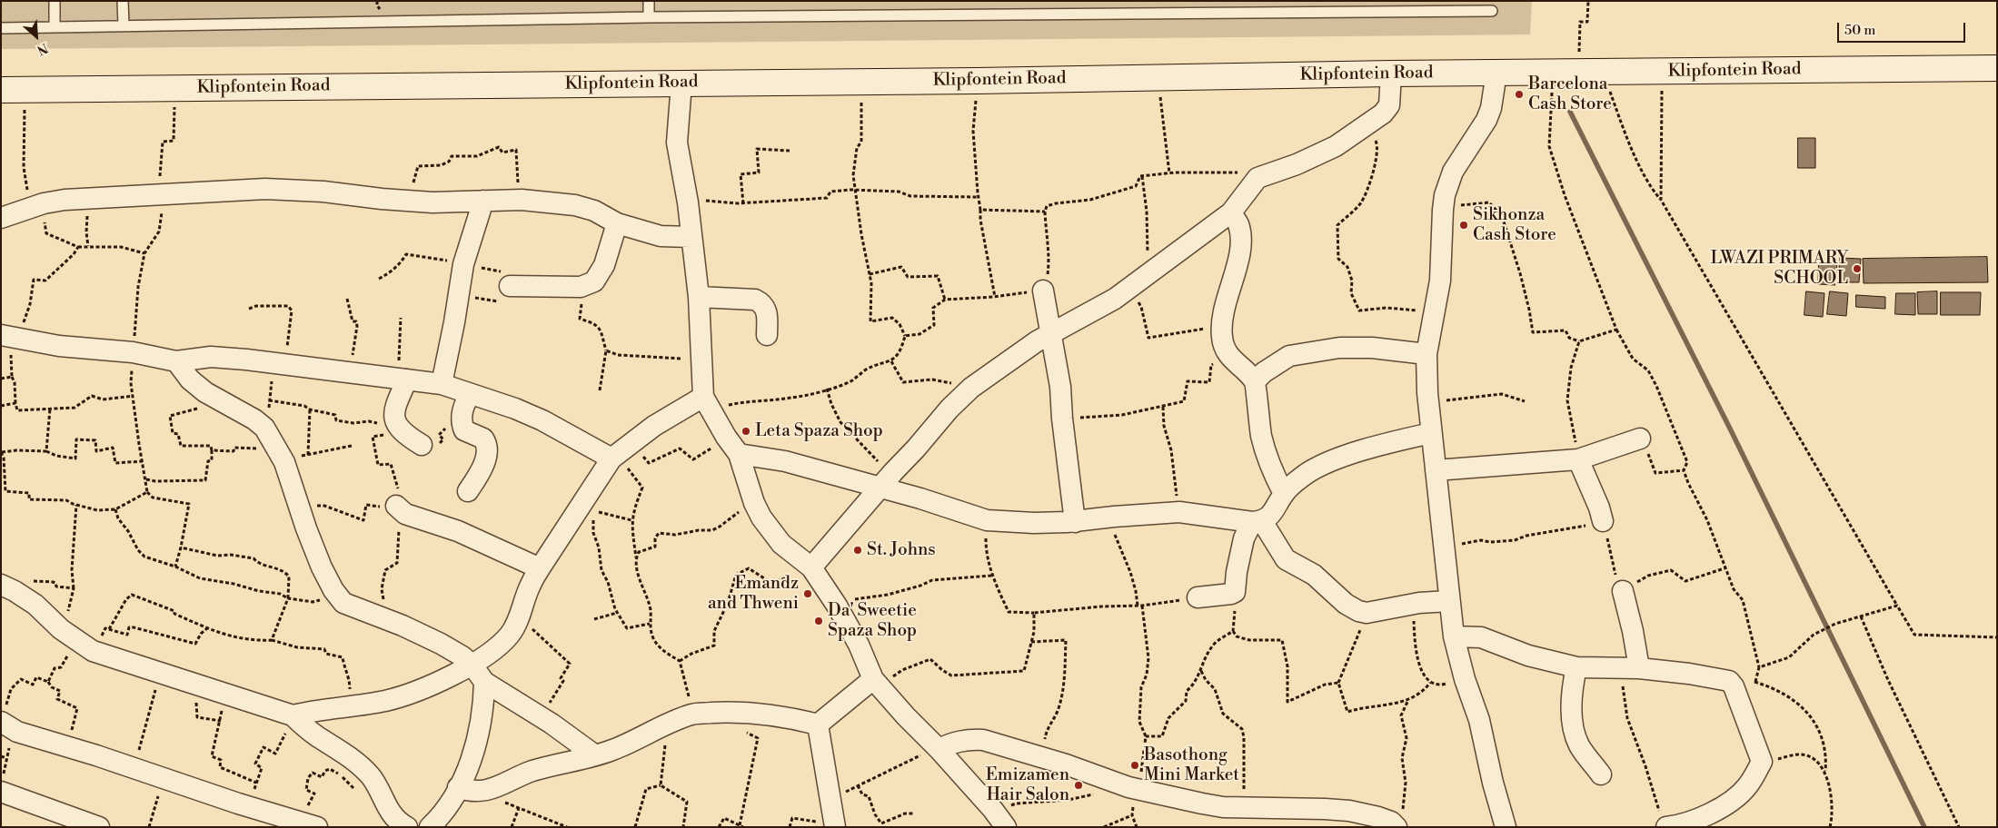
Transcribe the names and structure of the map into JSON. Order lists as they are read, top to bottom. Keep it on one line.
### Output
{"streets":{"main road":["Klipfontein Road"]},"places":["Barcelona Cash Store","Sikhonza Cash Store","LWAZI PRIMARY SCHOOL","Leta Spaza Shop","St. Johns","Emandz and Thweni","Da' Sweetie Spaza Shop","Basothong Mini Market","Emizamen Hair Salon"],"scale_bar":"50 m","north":"bottom right"}
